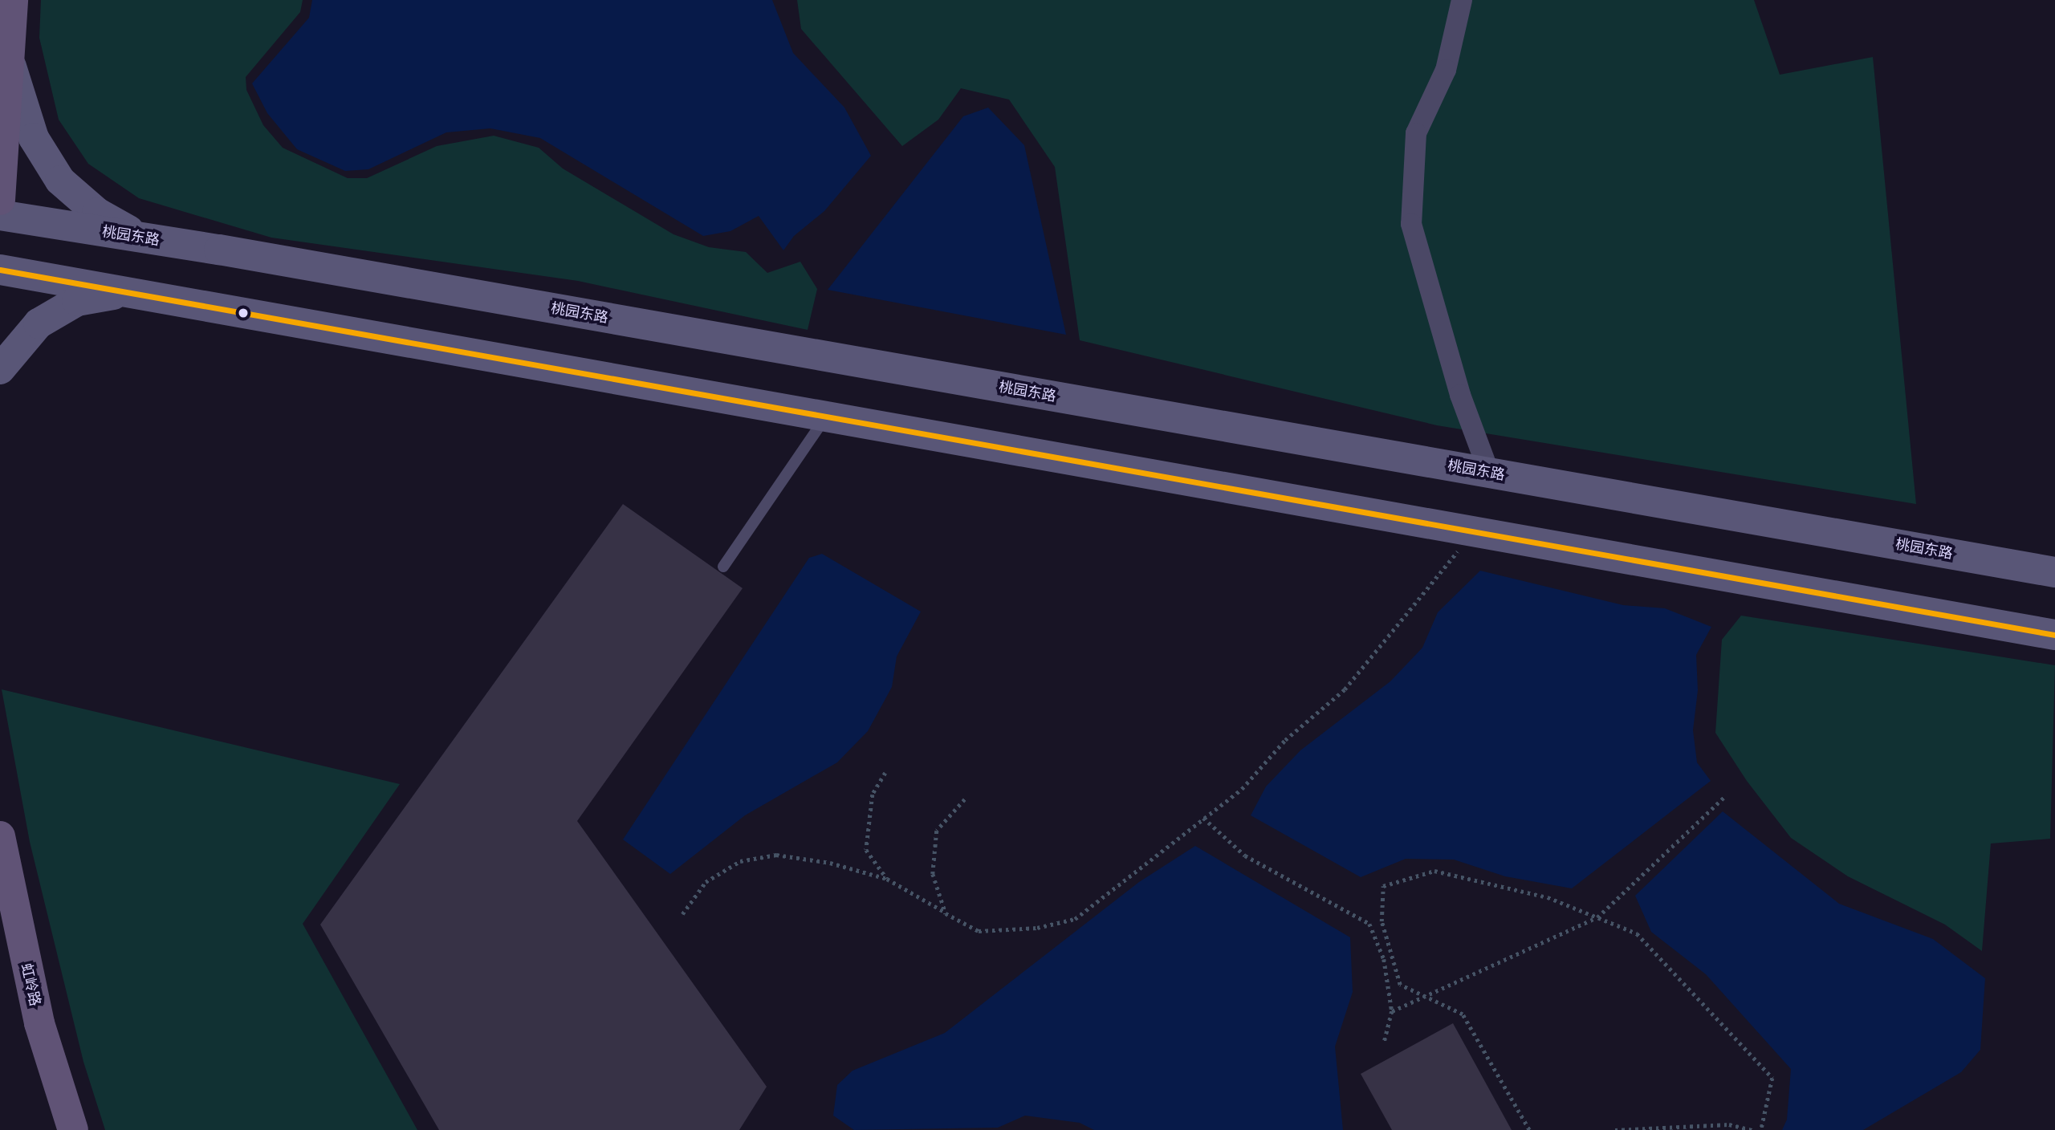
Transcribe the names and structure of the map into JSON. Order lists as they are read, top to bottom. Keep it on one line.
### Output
{"streets":{"main road":["桃园东路","虹岭路"]}}
